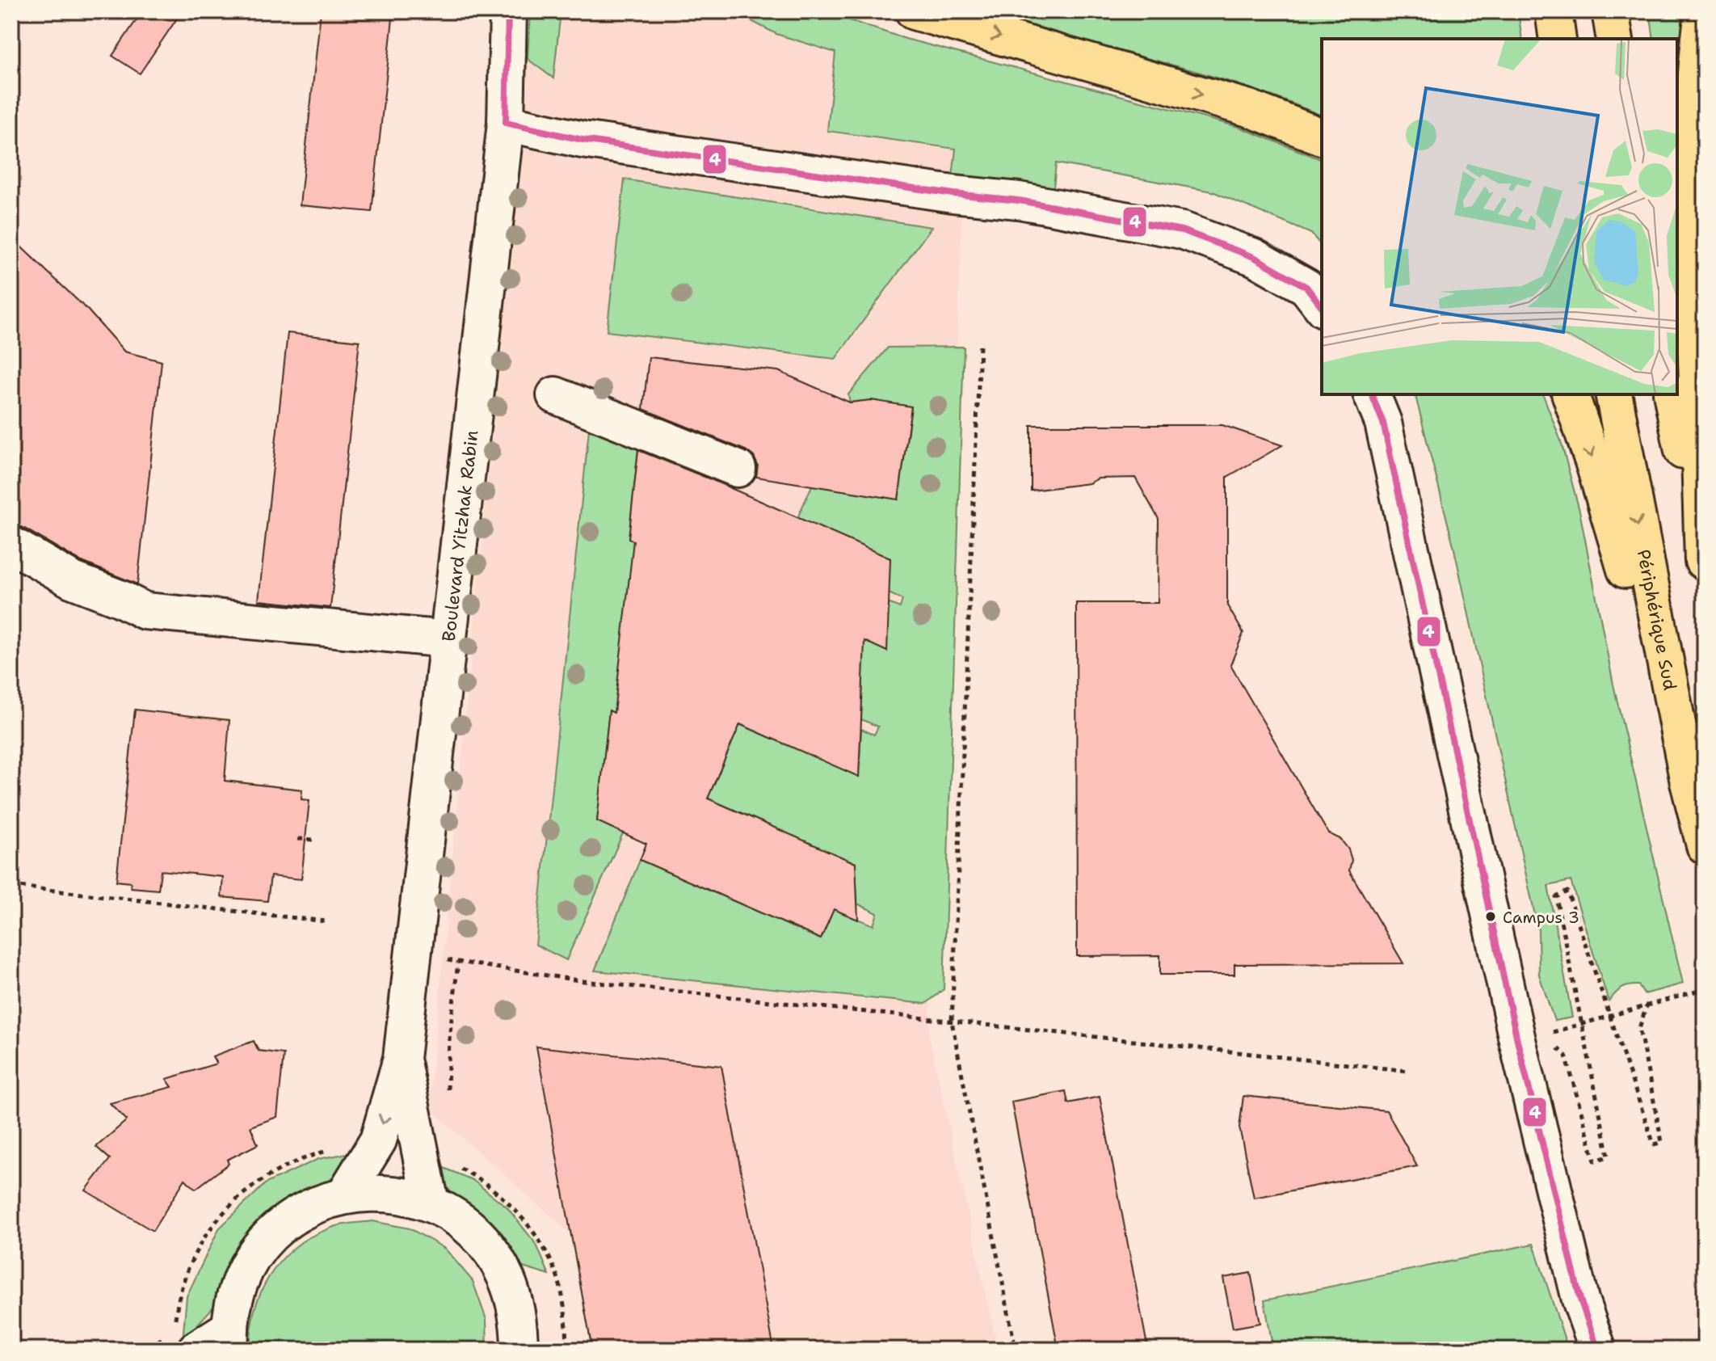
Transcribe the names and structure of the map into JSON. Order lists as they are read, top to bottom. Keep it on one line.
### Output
{"streets":{"highway":["Périphérique Sud"],"street":["Boulevard Yitzhak Rabin"]},"places":["Campus 3"],"lines":["transit line 4"]}
